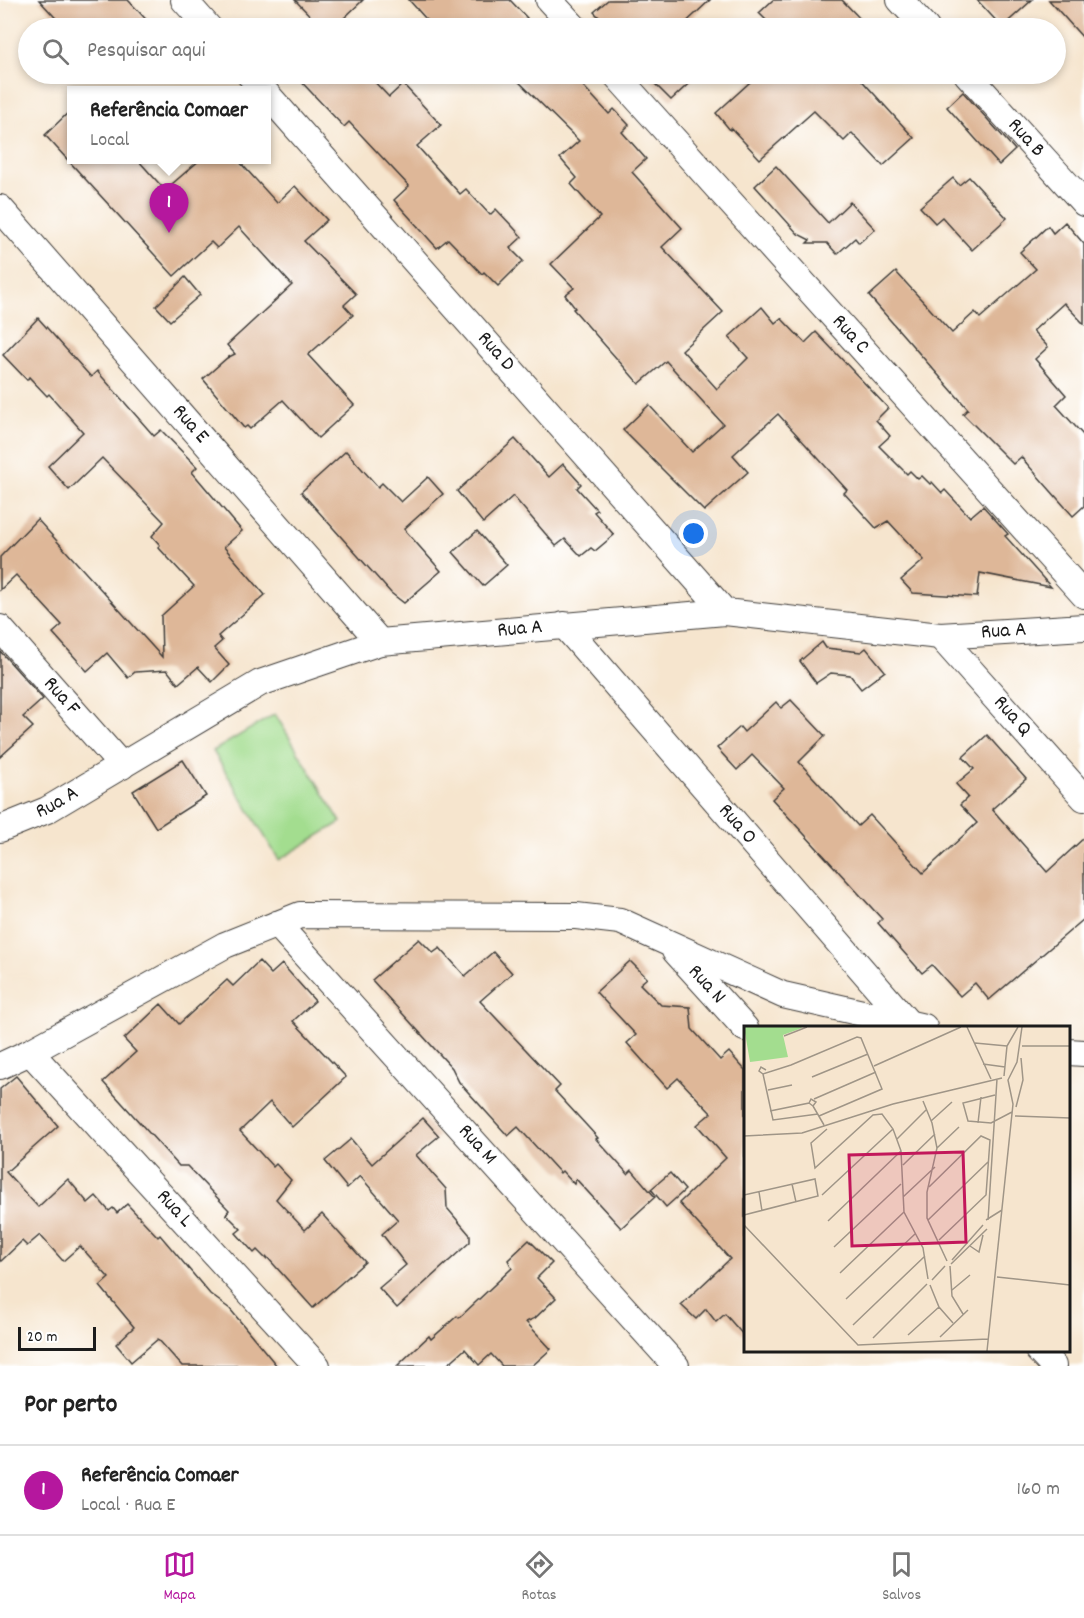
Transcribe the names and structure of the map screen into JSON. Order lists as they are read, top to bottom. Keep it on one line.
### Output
{"streets":{"street":["Rua B","Rua C","Rua D","Rua E","Rua A","Rua F","Rua Q","Rua O","Rua N","Rua M","Rua L"]},"crossings":[["Rua D","Rua A"],["Rua E","Rua A"],["Rua A","Rua F"],["Rua A","Rua Q"],["Rua A","Rua O"]],"scale_bar":"20 m","page":{"search":"Pesquisar aqui","popup":["Referência Comaer","Local"],"pins":"1","scale":"20 m","heading":"Por perto","list":[{"mark":"1","name":"Referência Comaer","note":"Local · Rua E","value":"160 m"}],"nav":["Mapa","Rotas","Salvos"]}}
